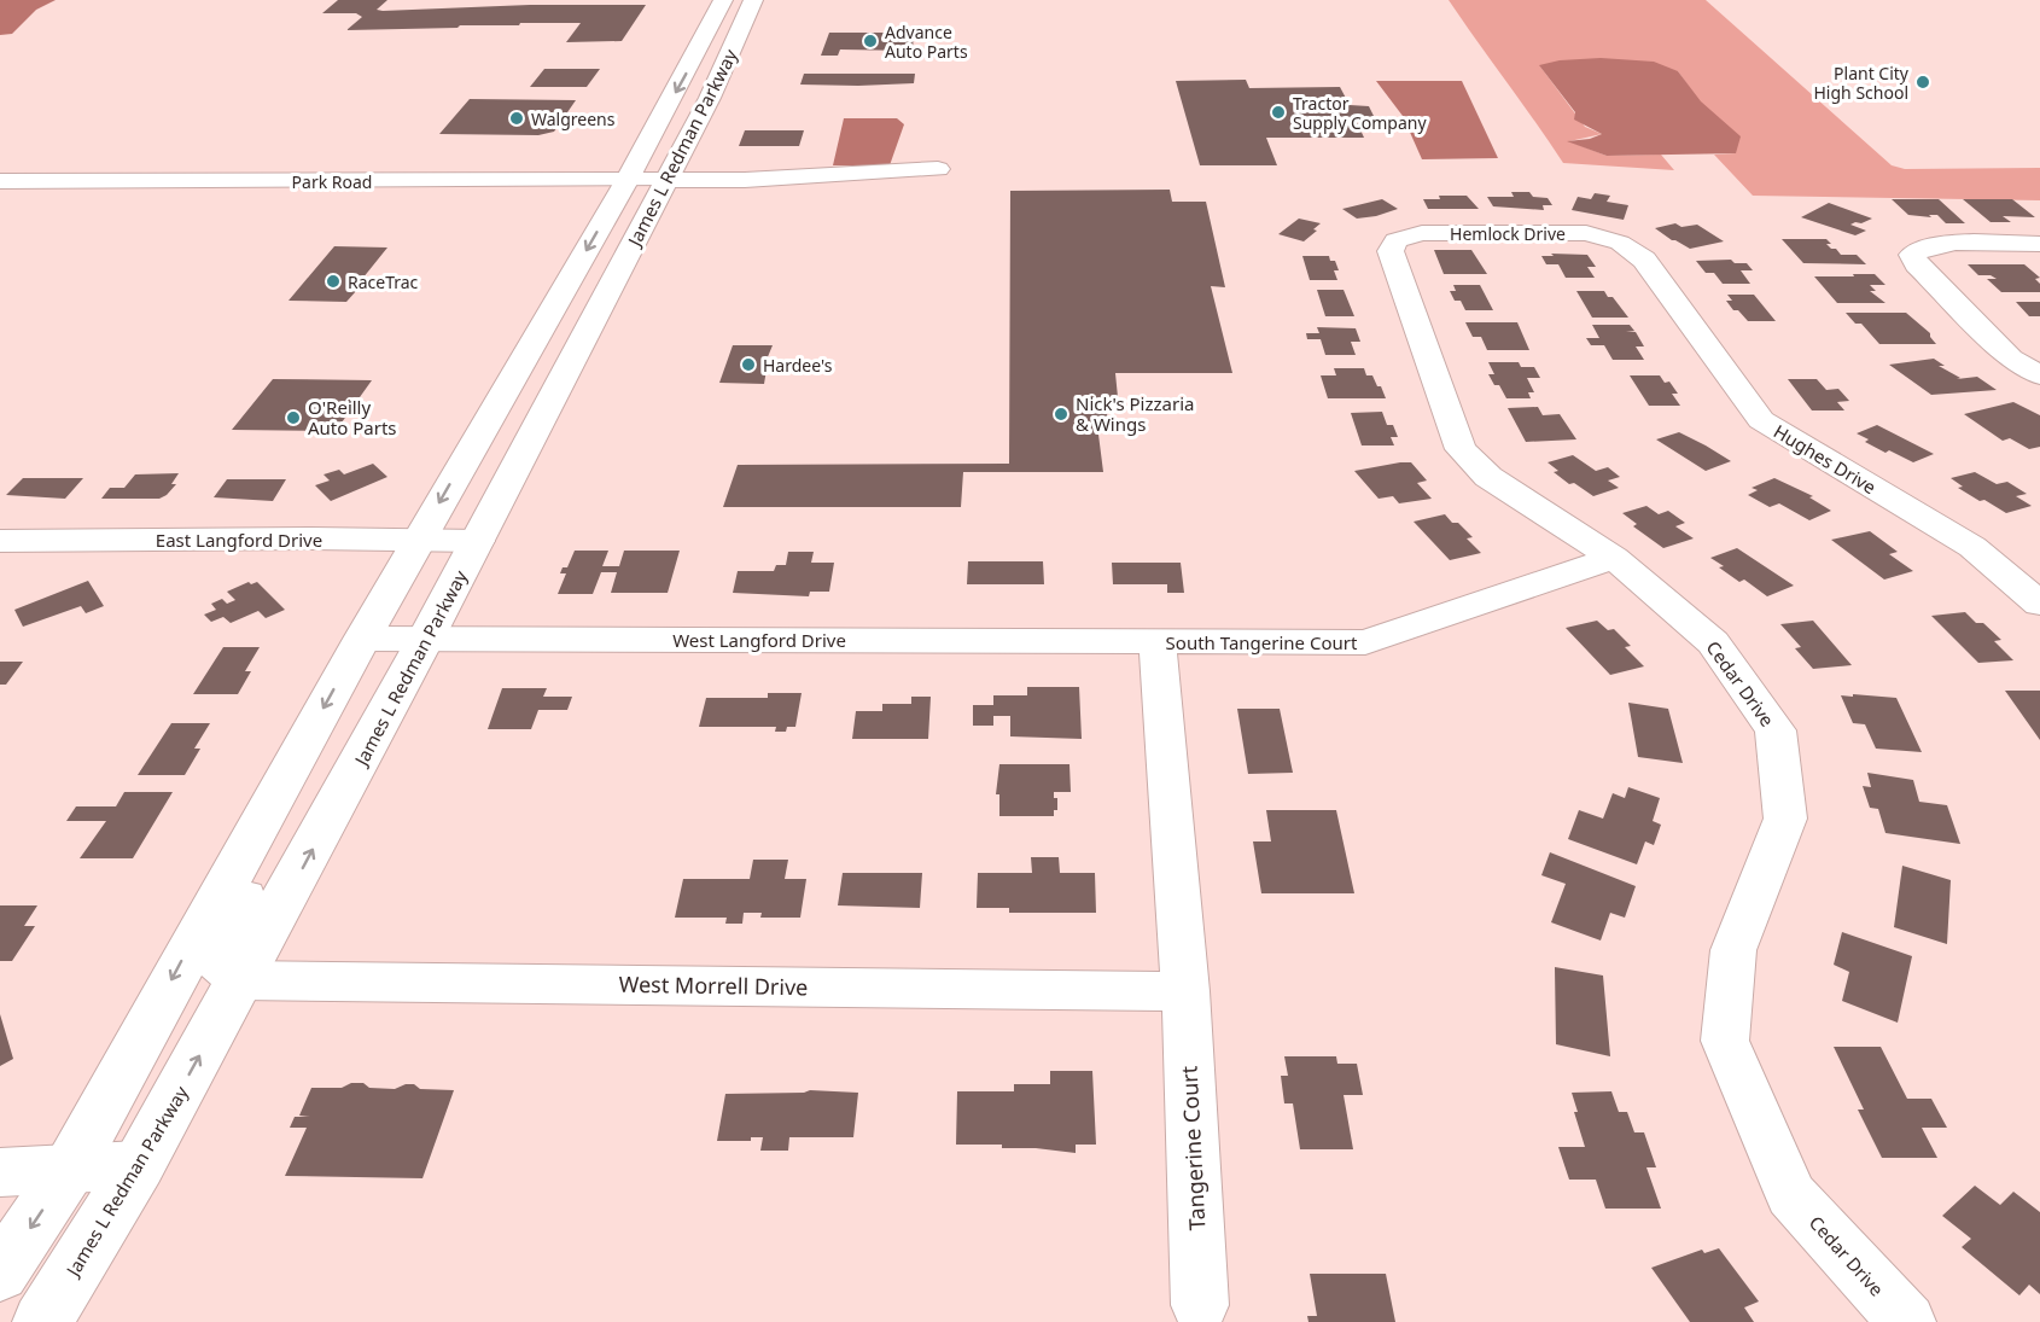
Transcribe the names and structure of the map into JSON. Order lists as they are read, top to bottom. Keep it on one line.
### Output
{"streets":{"main road":["James L Redman Parkway","Park Road"],"street":["Hemlock Drive","Hughes Drive","East Langford Drive","West Langford Drive","South Tangerine Court","Cedar Drive","West Morrell Drive","Tangerine Court"]},"crossings":[["James L Redman Parkway","Park Road"],["James L Redman Parkway","East Langford Drive"],["James L Redman Parkway","West Langford Drive"],["James L Redman Parkway","West Morrell Drive"],["Hemlock Drive","Hughes Drive"],["Hemlock Drive","Cedar Drive"],["West Langford Drive","South Tangerine Court"],["South Tangerine Court","Cedar Drive"],["South Tangerine Court","West Morrell Drive"],["South Tangerine Court","Tangerine Court"],["West Morrell Drive","Tangerine Court"]],"places":["Advance Auto Parts","Plant City High School","Tractor Supply Company","Walgreens","RaceTrac","Hardee's","Nick's Pizzaria & Wings","O'Reilly Auto Parts"]}
